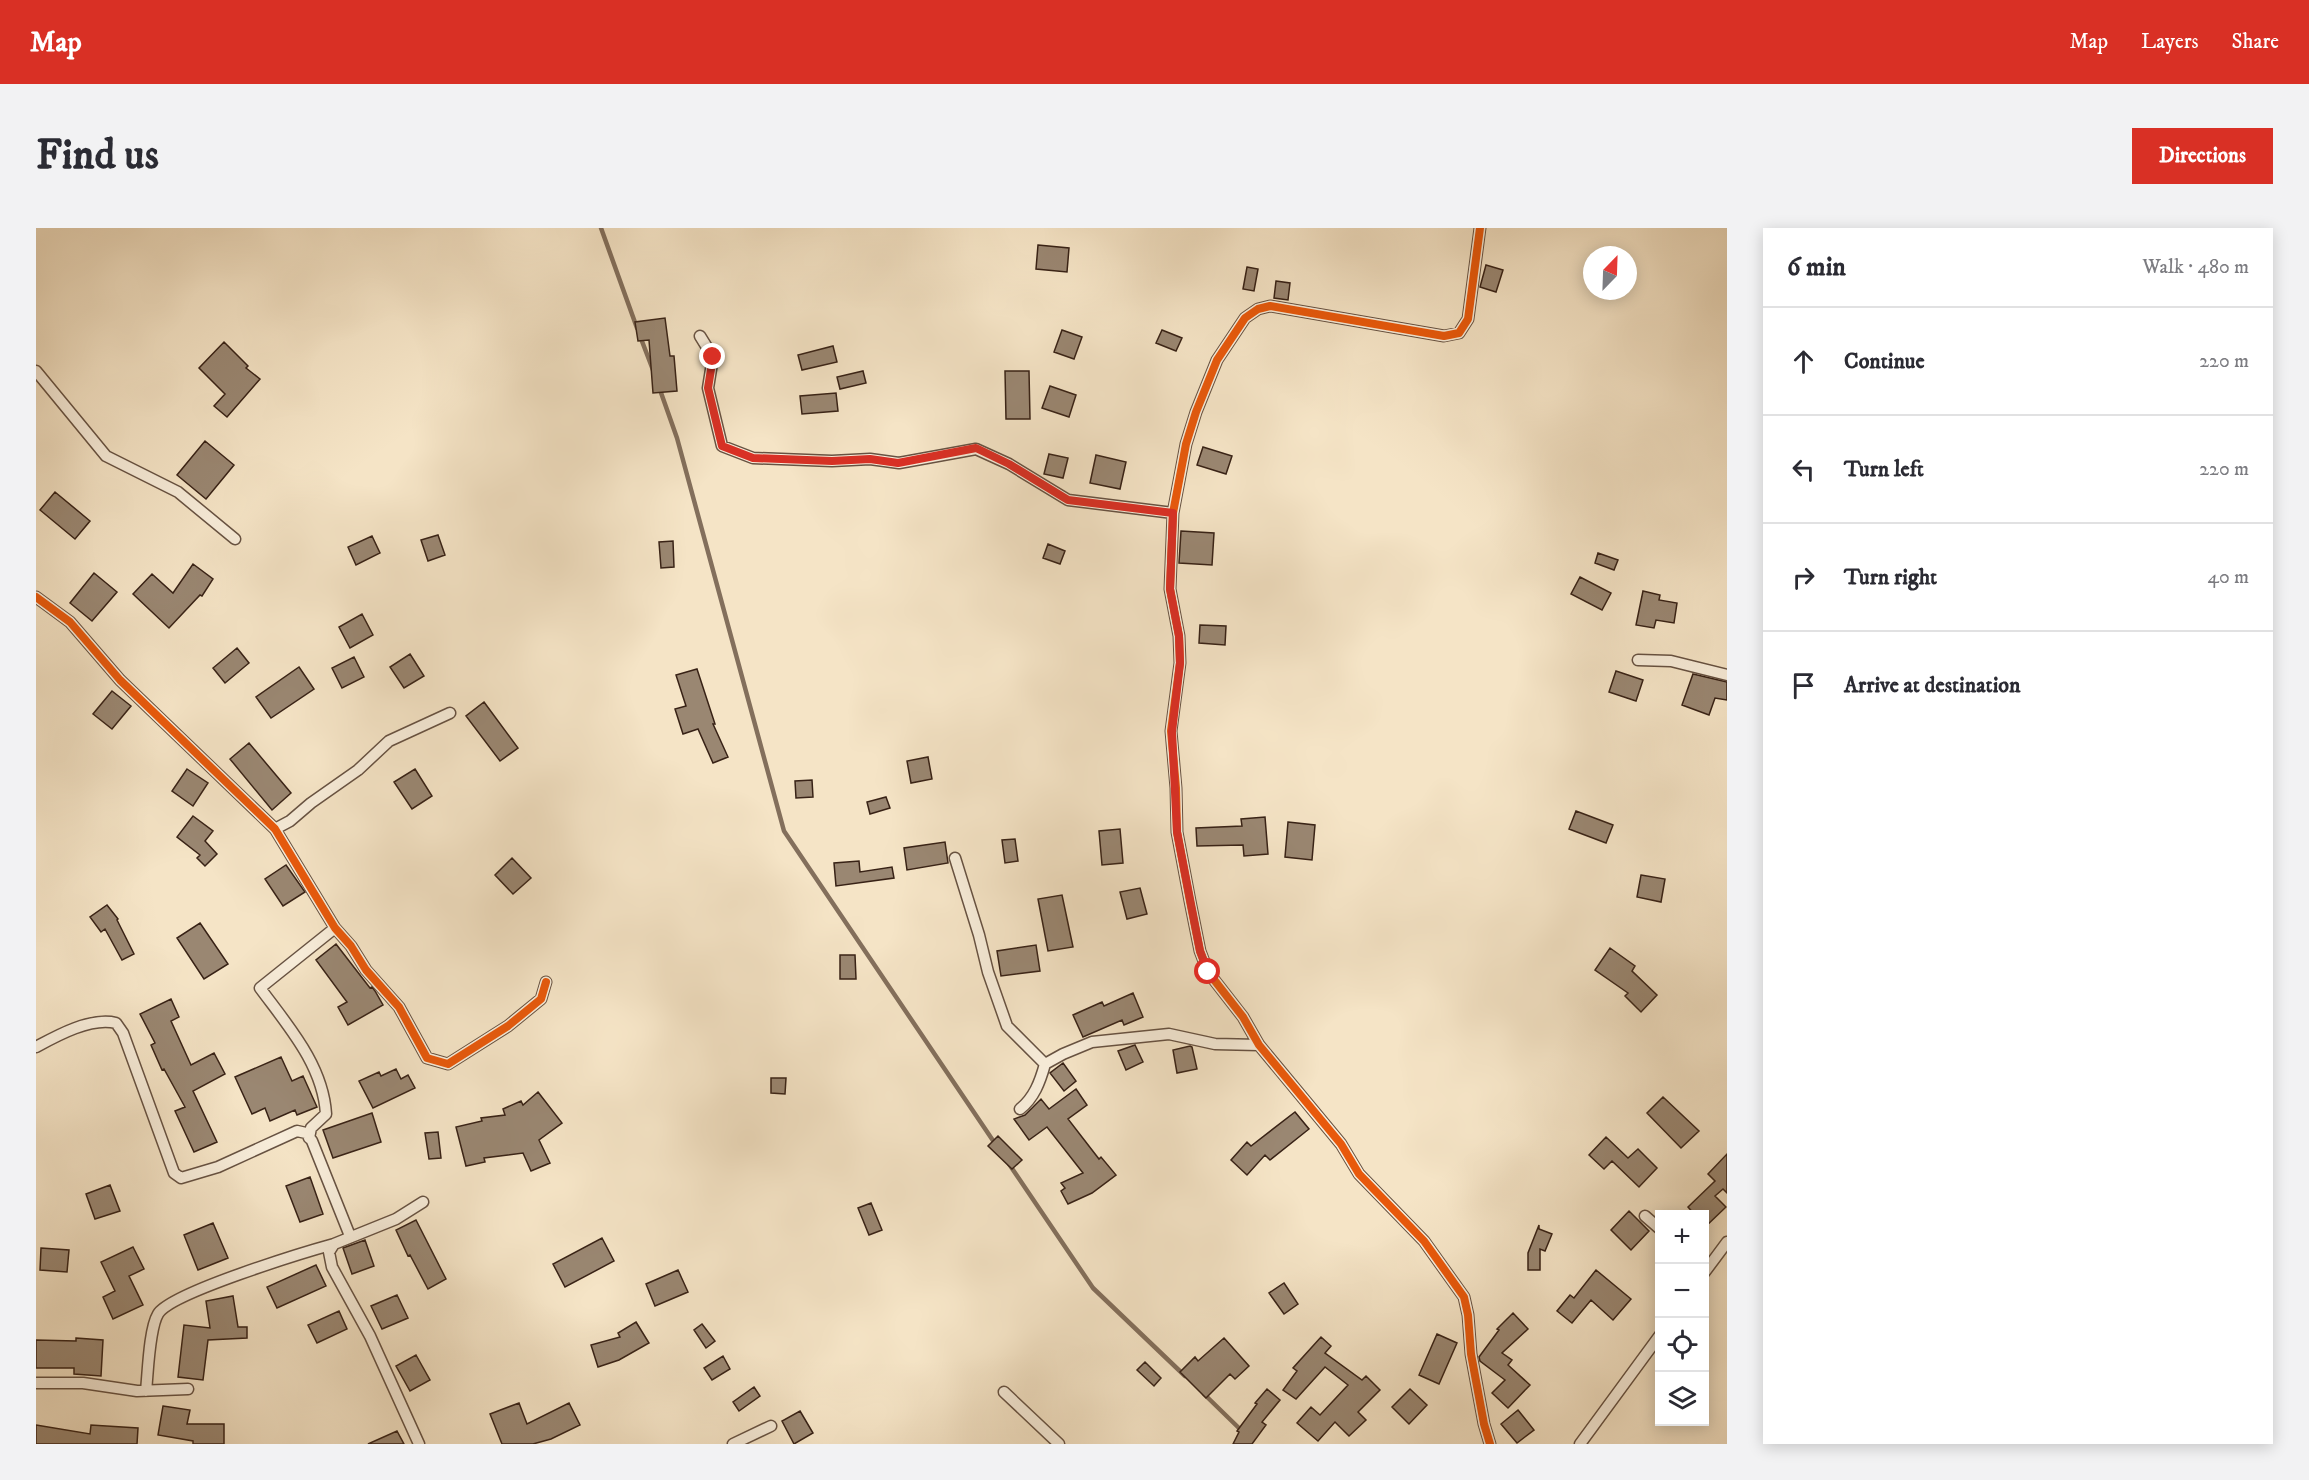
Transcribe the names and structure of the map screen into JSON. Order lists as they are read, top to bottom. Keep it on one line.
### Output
{"north":"top right","page":{"header":"Map","nav":["Map","Layers","Share"],"buttons":"Directions","title":"Find us","heading":["6 min","Walk · 480 m"],"list":[["Continue","220 m"],["Turn left","220 m"],["Turn right","40 m"],"Arrive at destination"],"map_buttons":["+","−"]}}
